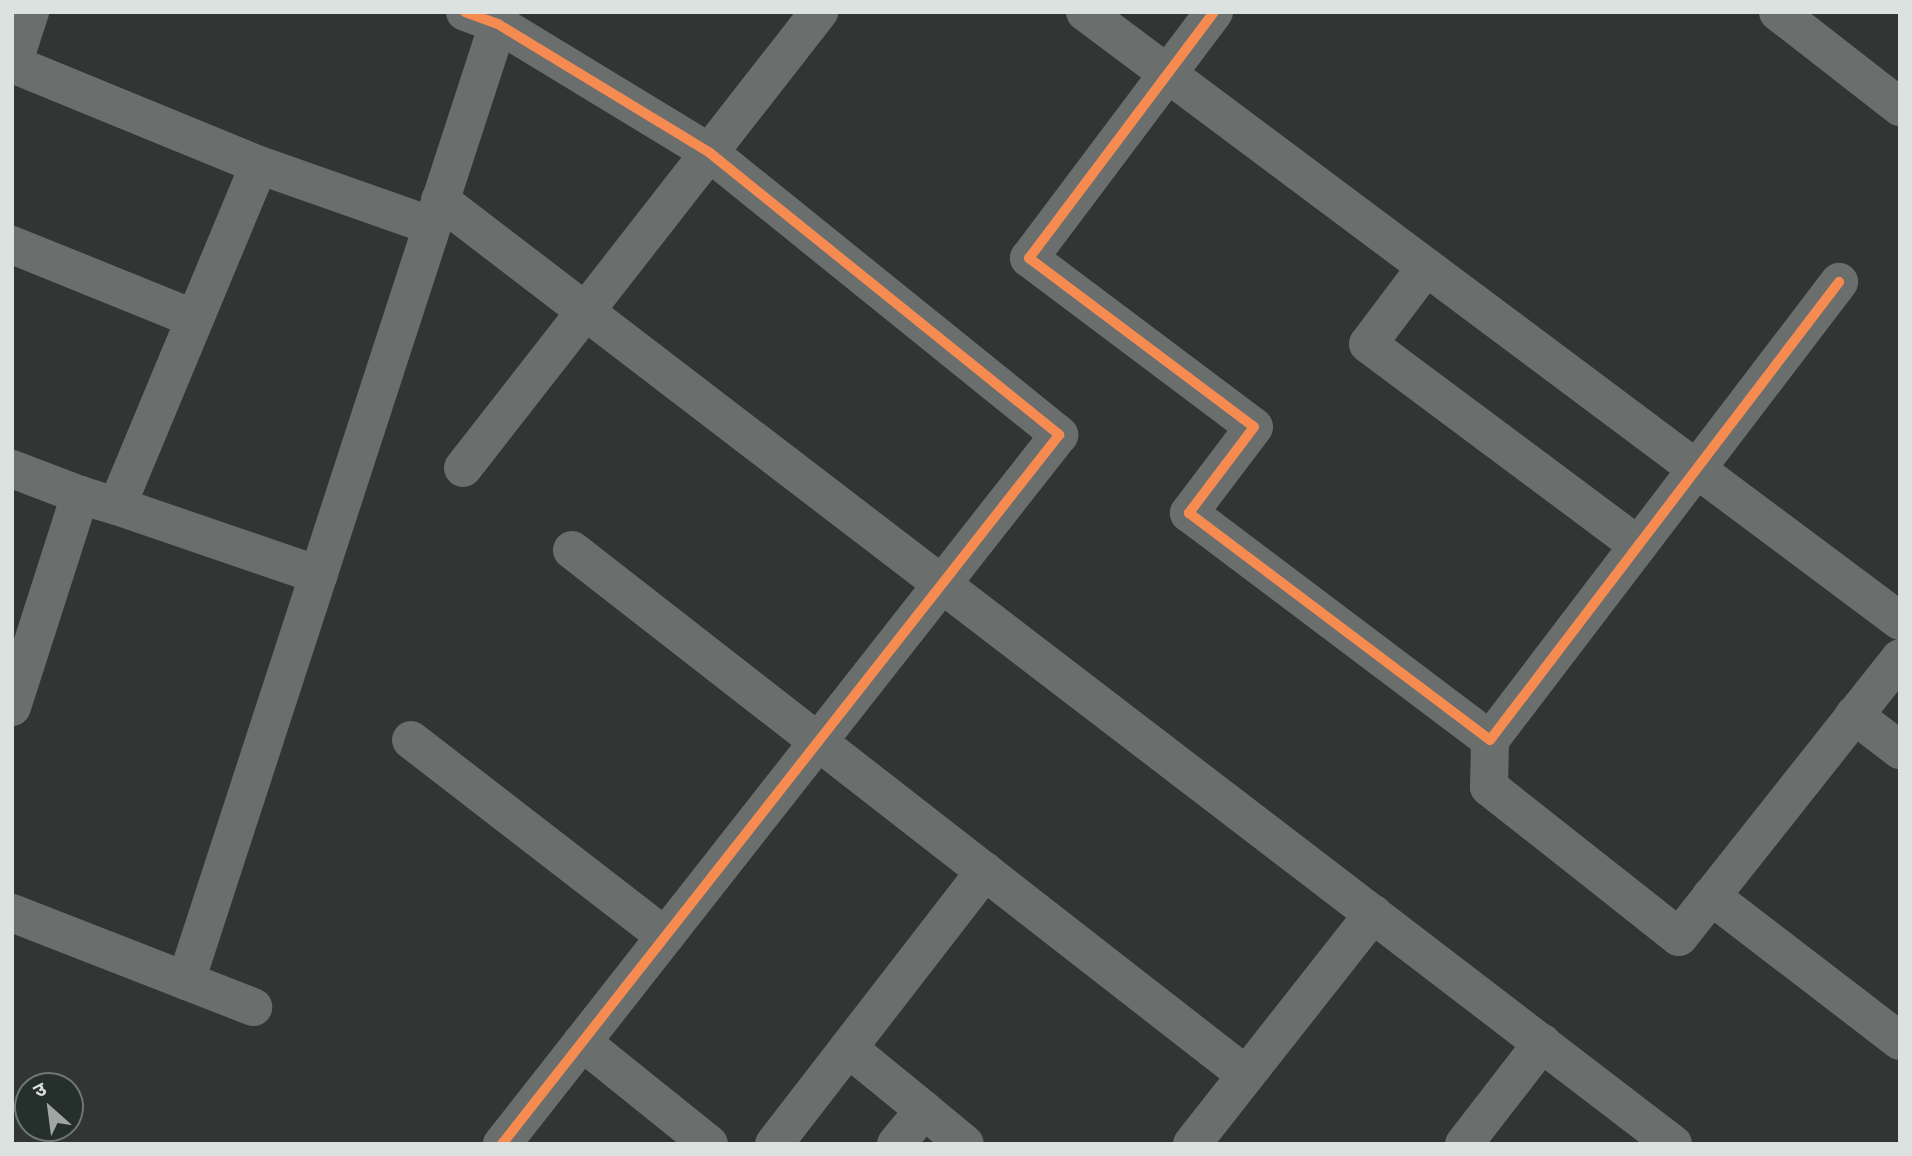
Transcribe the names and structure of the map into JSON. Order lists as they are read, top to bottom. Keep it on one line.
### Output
{"north":"top left"}
